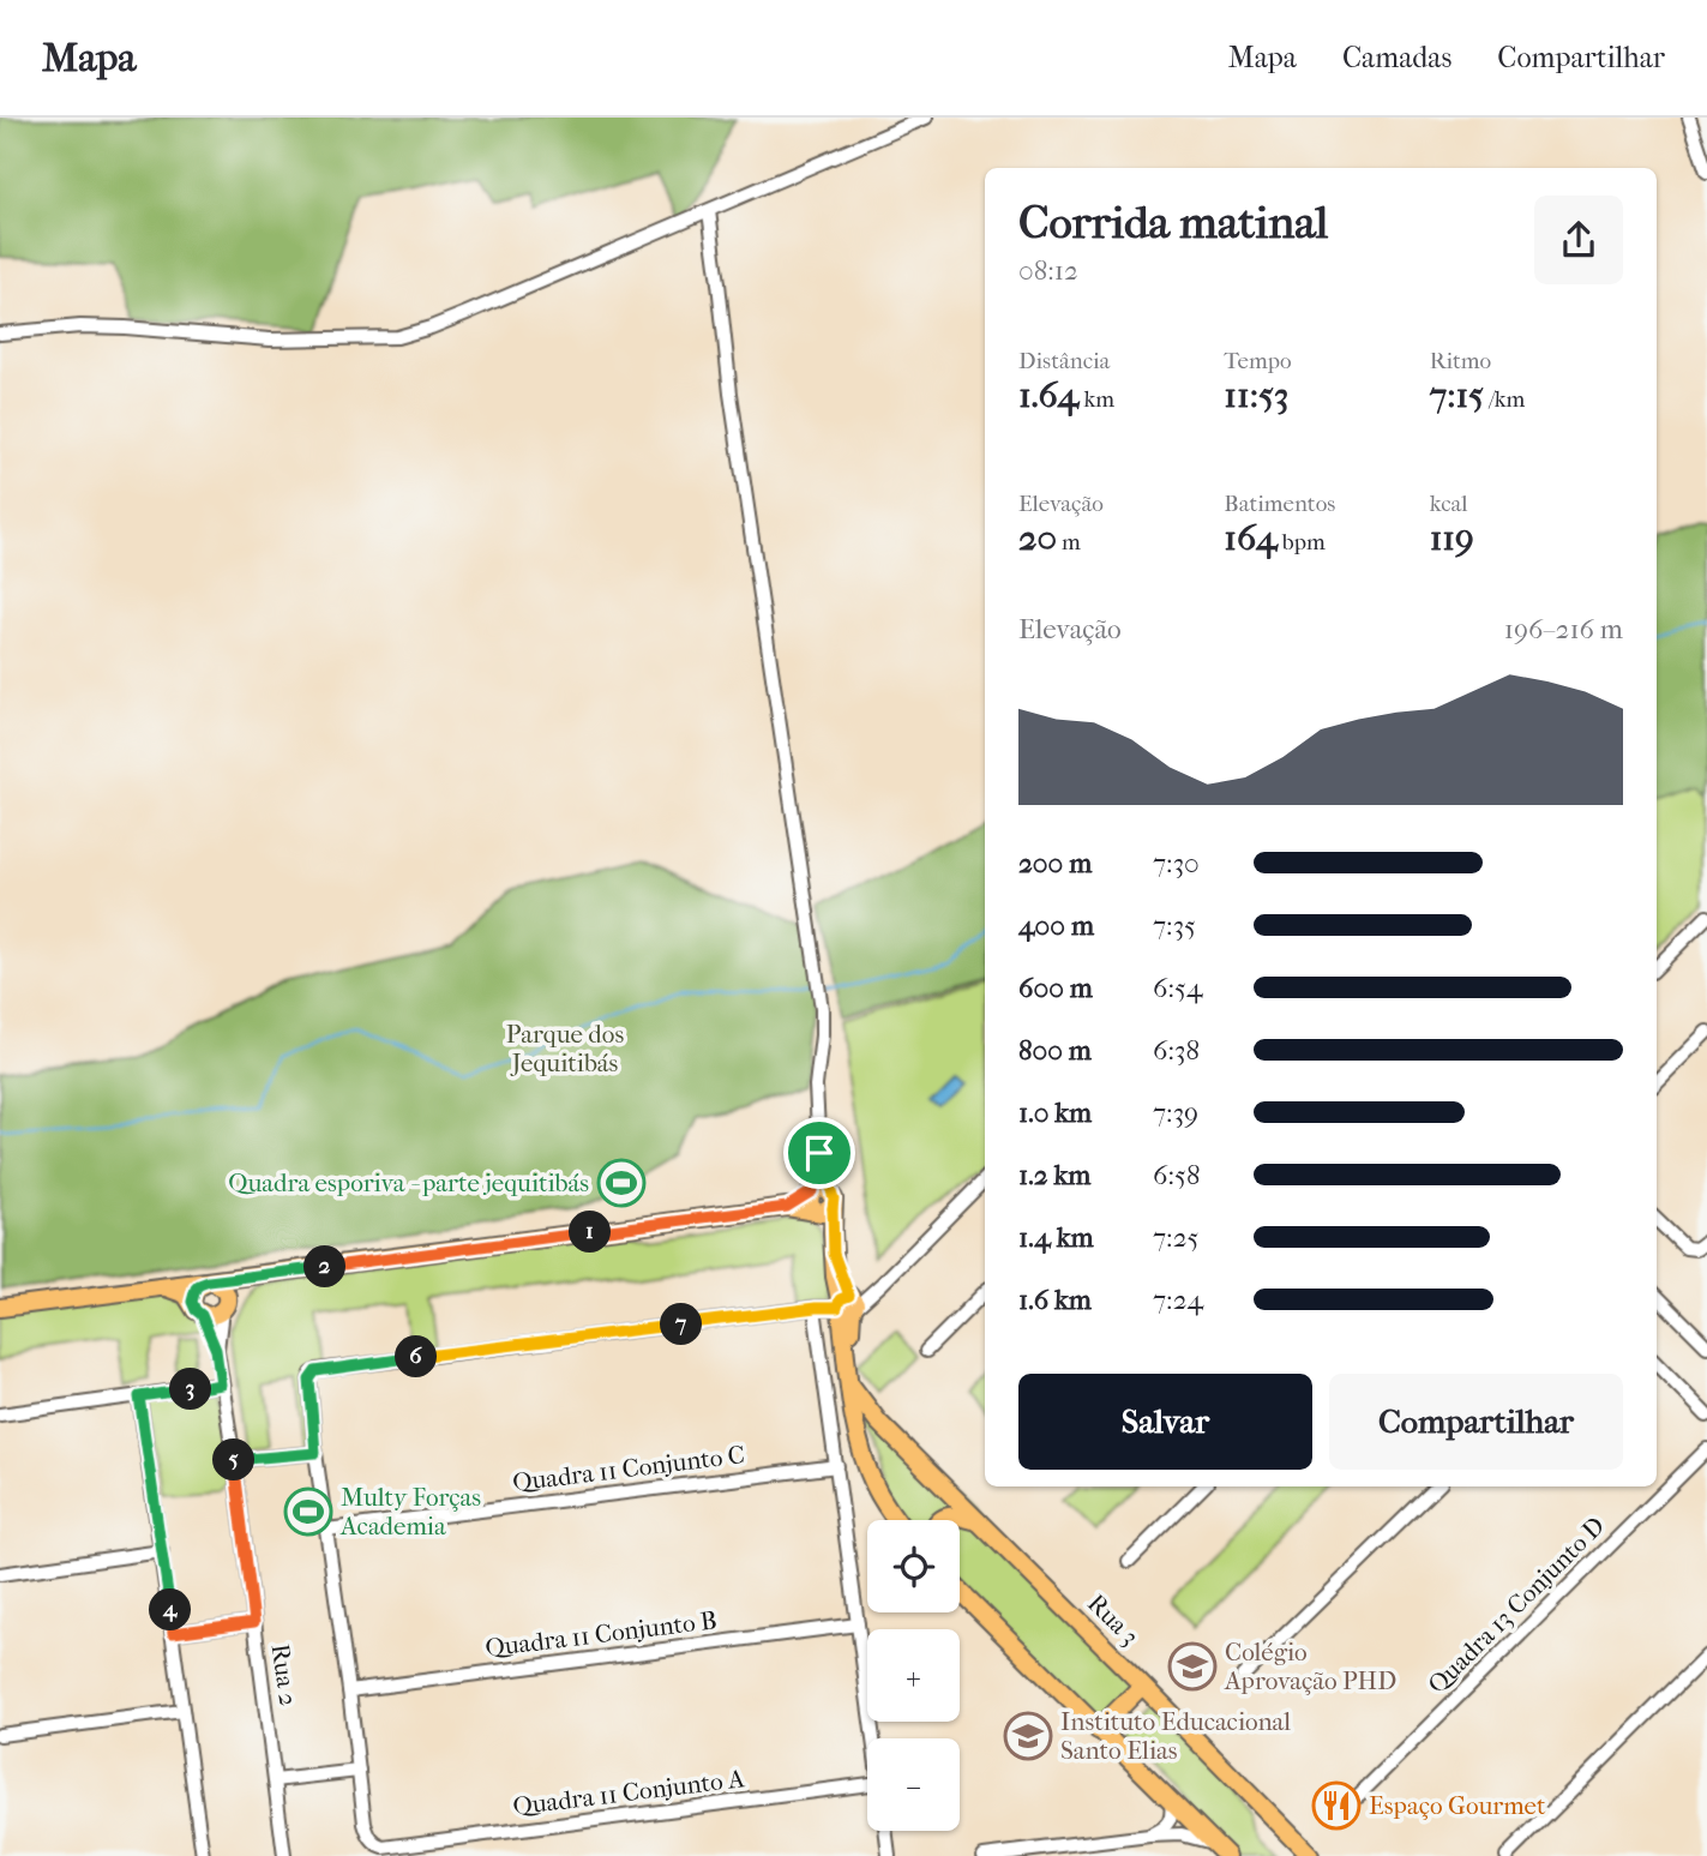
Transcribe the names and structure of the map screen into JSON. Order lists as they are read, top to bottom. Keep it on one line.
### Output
{"streets":{"main road":["Rua 3"],"street":["Quadra 11 Conjunto C","Quadra 13 Conjunto D","Quadra 11 Conjunto B","Rua 2","Quadra 11 Conjunto A"]},"parks":["Parque dos Jequitibás"],"places":{"sports":["Quadra esporiva - parte jequitibás","Multy Forças Academia"],"school or university":["Colégio Aprovação PHD","Instituto Educacional Santo Elias"],"restaurant":["Espaço Gourmet"]},"page":{"header":"Mapa","nav":["Mapa","Camadas","Compartilhar"],"heading":["Corrida matinal","08:12"],"stats":[["Distância","1.64 km"],["Tempo","11:53"],["Ritmo","7:15 /km"],["Elevação","20 m"],["Batimentos","164 bpm"],["kcal","119"]],"chart":["Elevação","196–216 m"],"list":[{"name":"200 m","note":"7:30"},{"name":"400 m","note":"7:35"},{"name":"600 m","note":"6:54"},{"name":"800 m","note":"6:38"},{"name":"1.0 km","note":"7:39"},{"name":"1.2 km","note":"6:58"},{"name":"1.4 km","note":"7:25"},{"name":"1.6 km","note":"7:24"}],"pins":["1","2","7","6","3","5","4"],"buttons":["Salvar","Compartilhar"],"map_buttons":["+","−"]}}
